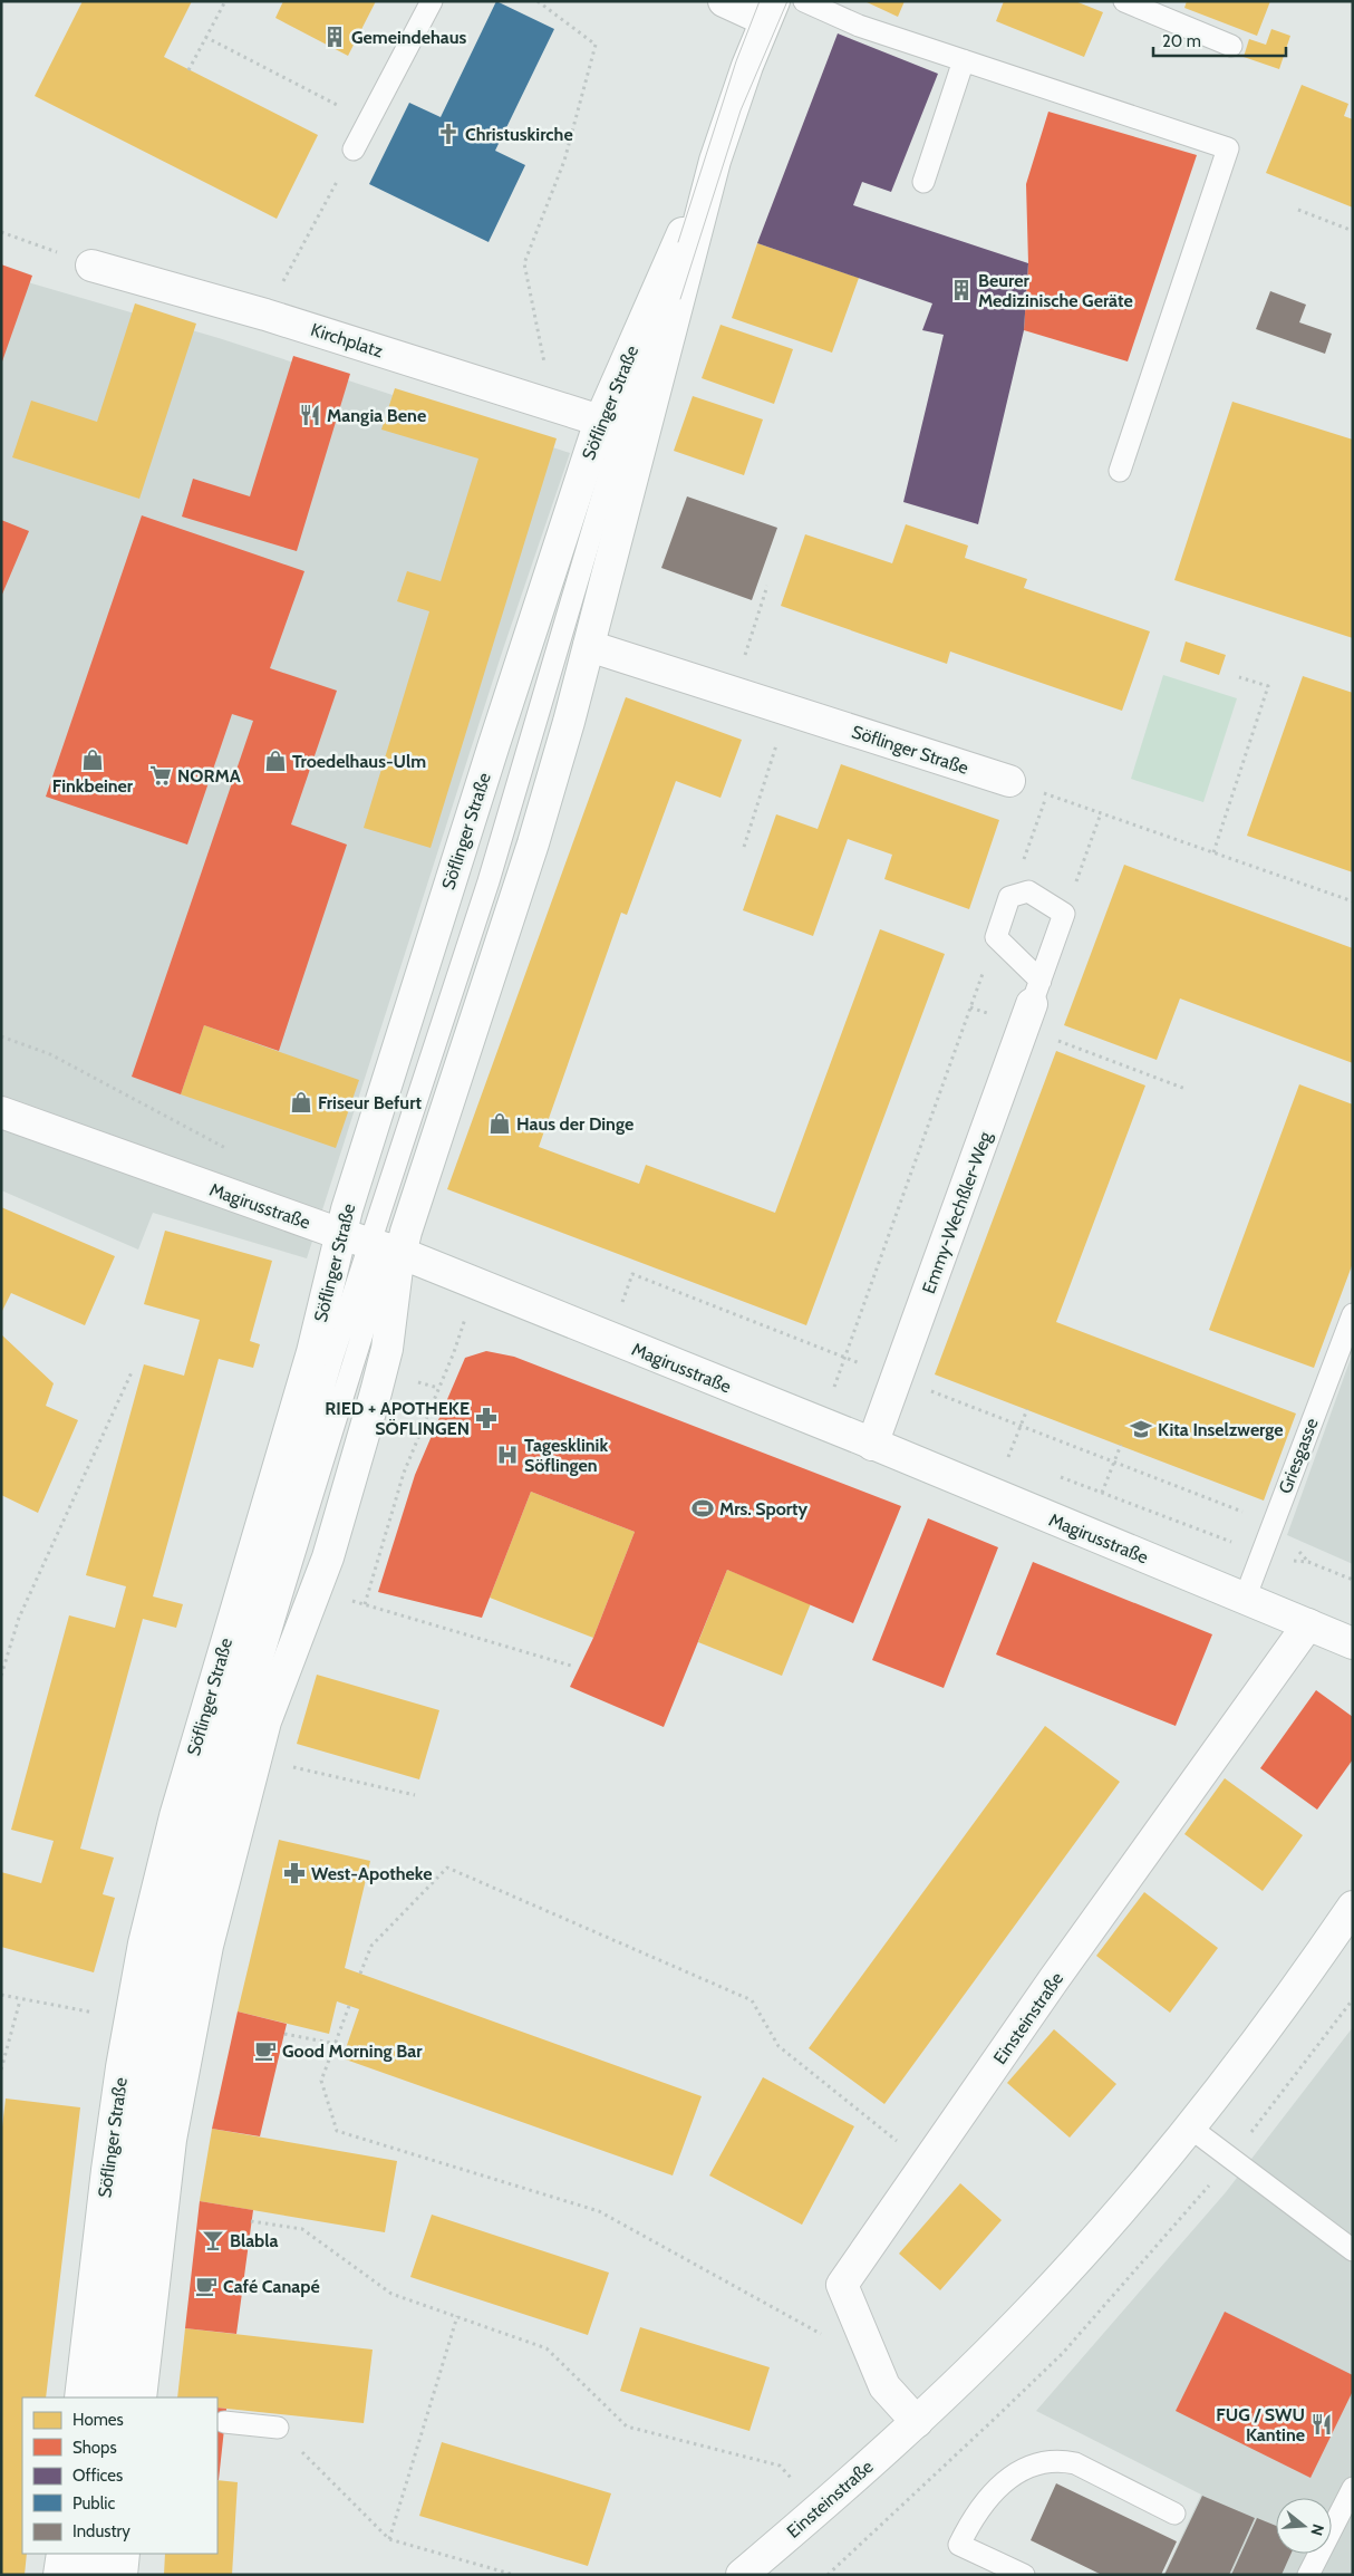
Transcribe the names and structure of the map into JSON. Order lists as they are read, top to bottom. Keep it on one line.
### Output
{"streets":{"street":["Kirchplatz","Söflinger Straße","Magirusstraße","Emmy-Wechßler-Weg","Einsteinstraße"],"lane":["Griesgasse"]},"crossings":[["Kirchplatz","Söflinger Straße"],["Söflinger Straße","Magirusstraße"],["Magirusstraße","Emmy-Wechßler-Weg"],["Magirusstraße","Griesgasse"],["Magirusstraße","Einsteinstraße"]],"places":{"building":["Gemeindehaus","Beurer Medizinische Geräte"],"church":["Christuskirche"],"restaurant":["Mangia Bene","FUG / SWU Kantine"],"shop":["Finkbeiner","Troedelhaus-Ulm","Friseur Befurt","Haus der Dinge"],"supermarket":["NORMA"],"pharmacy":["RIED + APOTHEKE SÖFLINGEN","West-Apotheke"],"school or university":["Kita Inselzwerge"],"hospital":["Tagesklinik Söflingen"],"sports":["Mrs. Sporty"],"cafe":["Good Morning Bar","Café Canapé"],"bar":["Blabla"]},"legend":["Homes","Shops","Offices","Public","Industry"],"scale_bar":"20 m","north":"right"}
